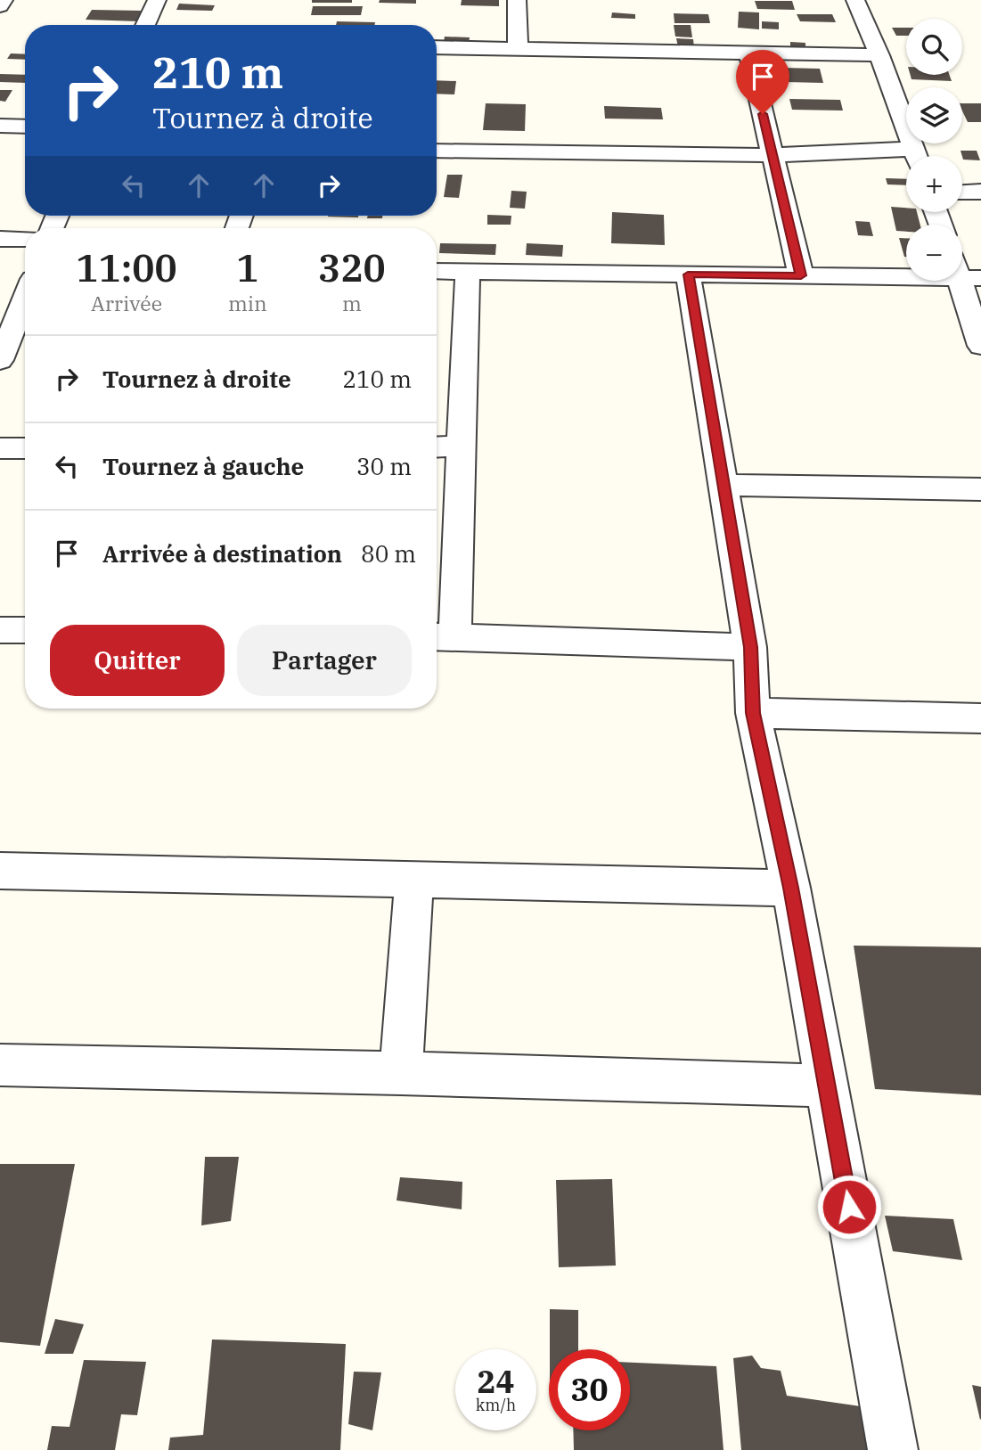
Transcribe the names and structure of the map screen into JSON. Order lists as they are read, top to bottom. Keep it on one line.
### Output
{"page":{"map_buttons":["+","−"],"turn":["210 m","Tournez à droite"],"eta":["11:00","Arrivée","1","min","320","m"],"list":[{"name":"Tournez à droite","value":"210 m"},{"name":"Tournez à gauche","value":"30 m"},{"name":"Arrivée à destination","value":"80 m"}],"buttons":["Quitter","Partager"],"speed":"24 km/h","limit":"30"}}
